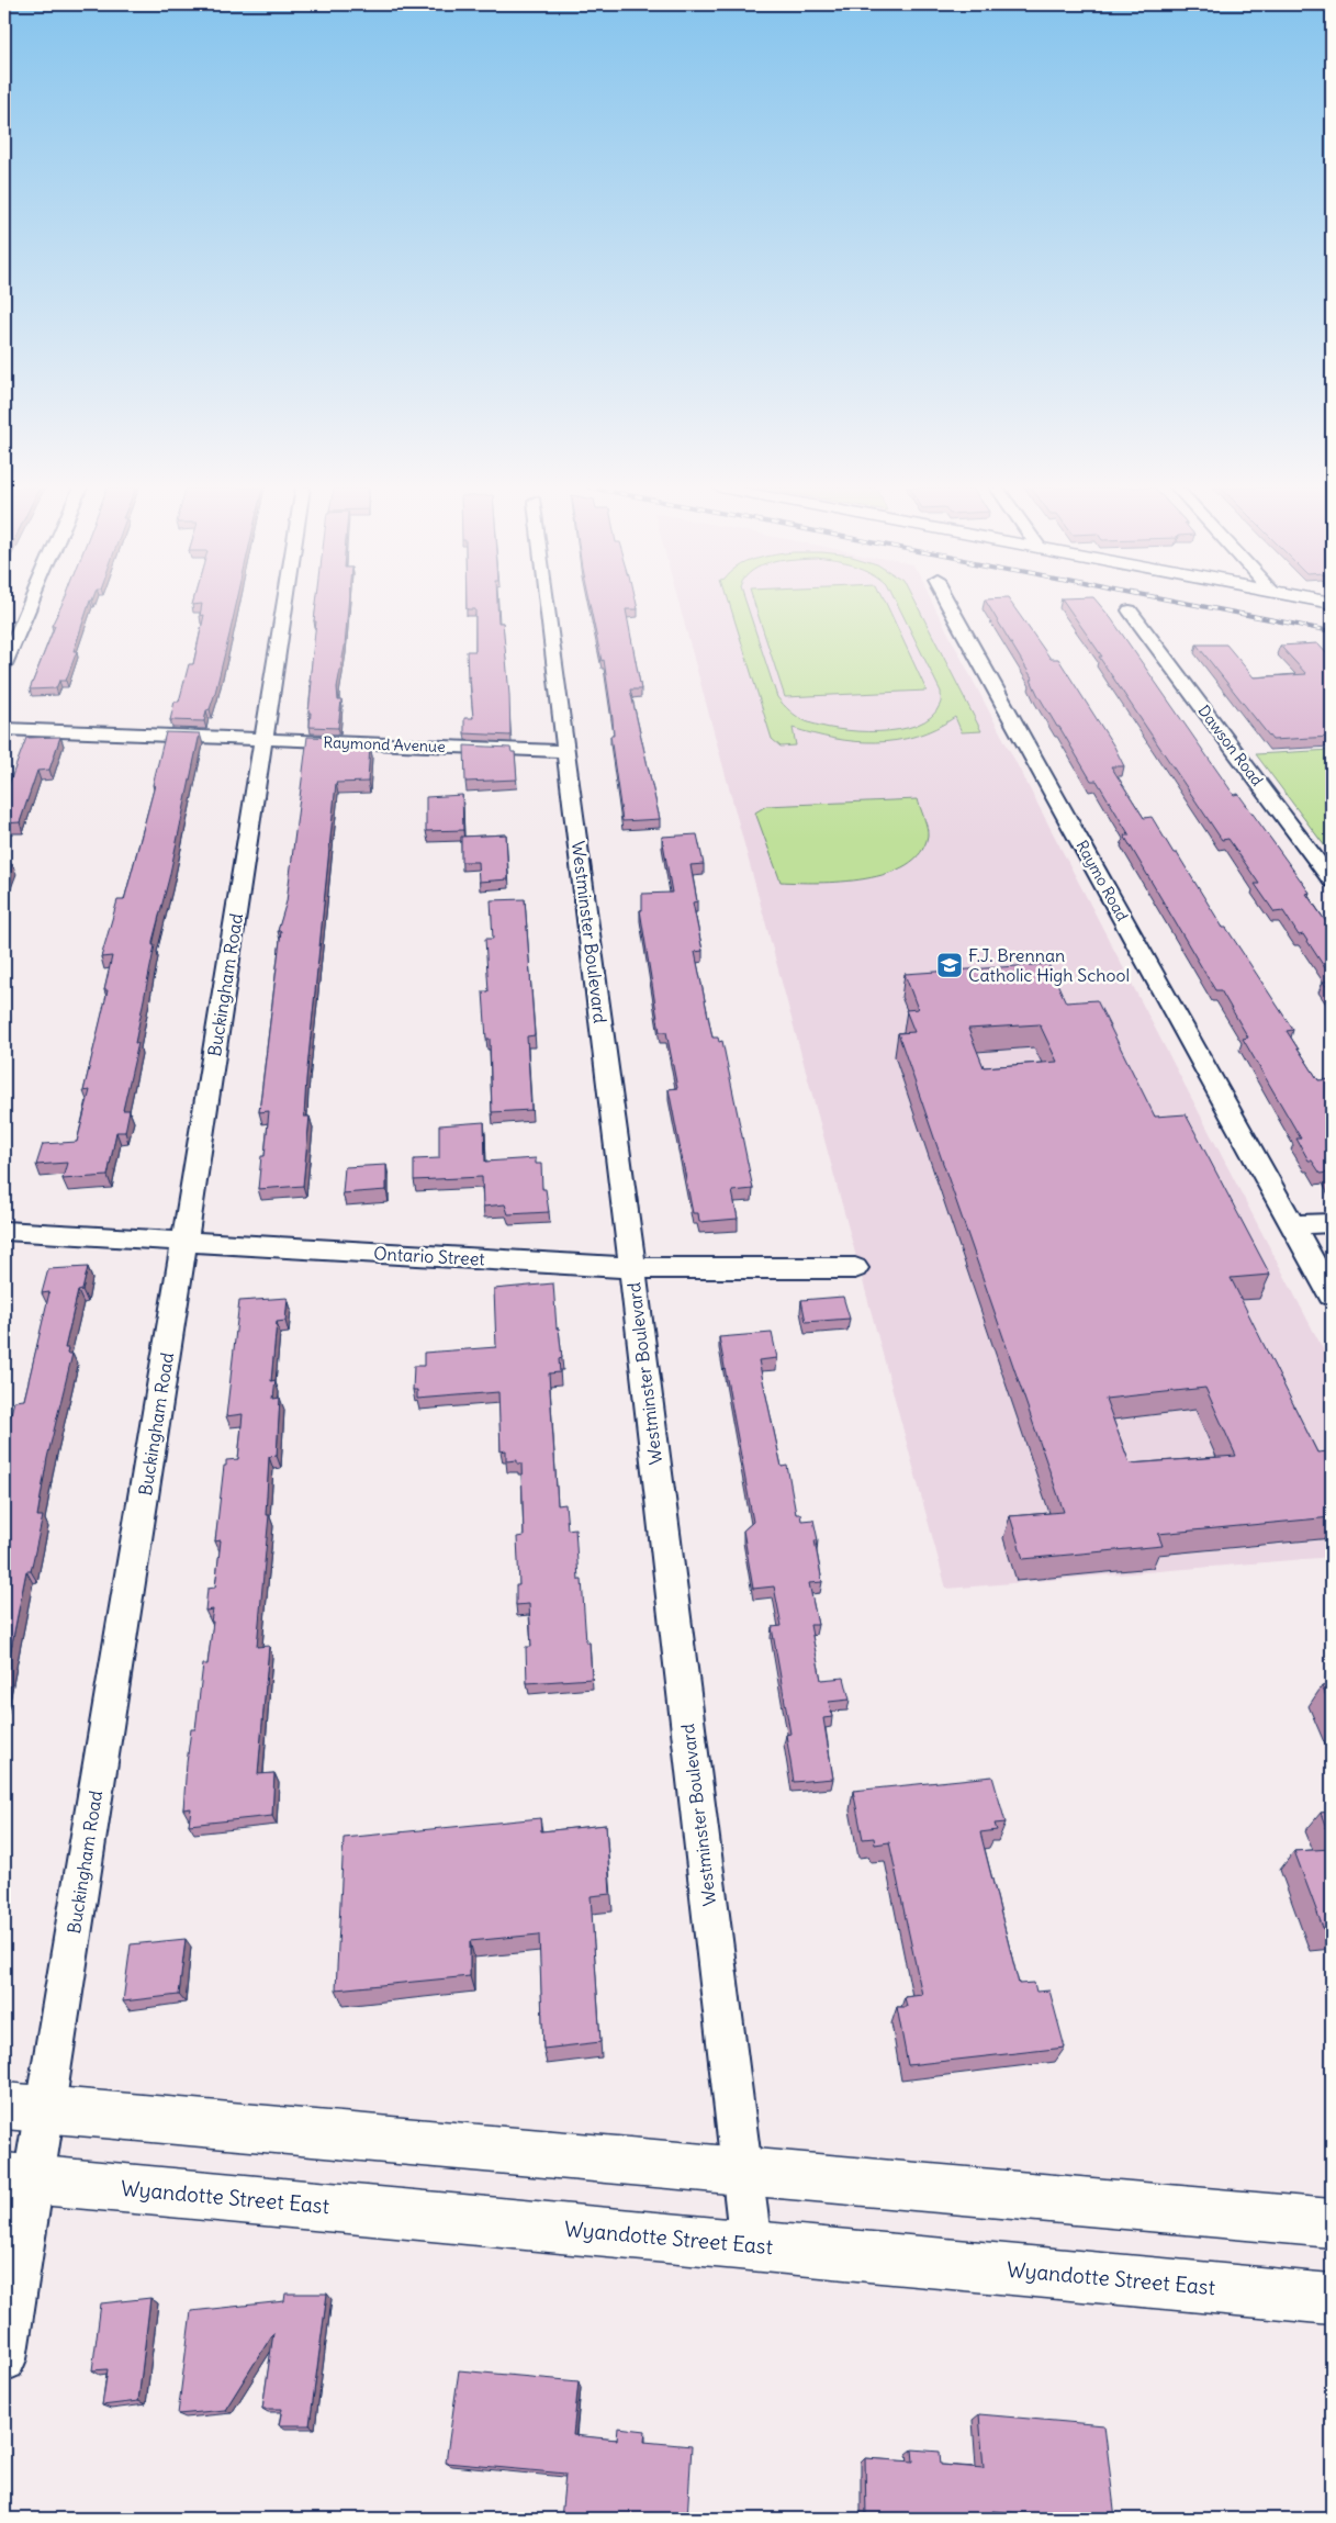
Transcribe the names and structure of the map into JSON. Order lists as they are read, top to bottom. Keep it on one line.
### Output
{"streets":{"main road":["Wyandotte Street East"],"street":["Raymond Avenue","Dawson Road","Raymo Road","Westminster Boulevard","Buckingham Road","Ontario Street"]},"crossings":[["Raymond Avenue","Westminster Boulevard"],["Raymond Avenue","Buckingham Road"],["Westminster Boulevard","Ontario Street"],["Westminster Boulevard","Wyandotte Street East"],["Buckingham Road","Ontario Street"],["Buckingham Road","Wyandotte Street East"]],"places":{"school or university":["F.J. Brennan Catholic High School"]}}
